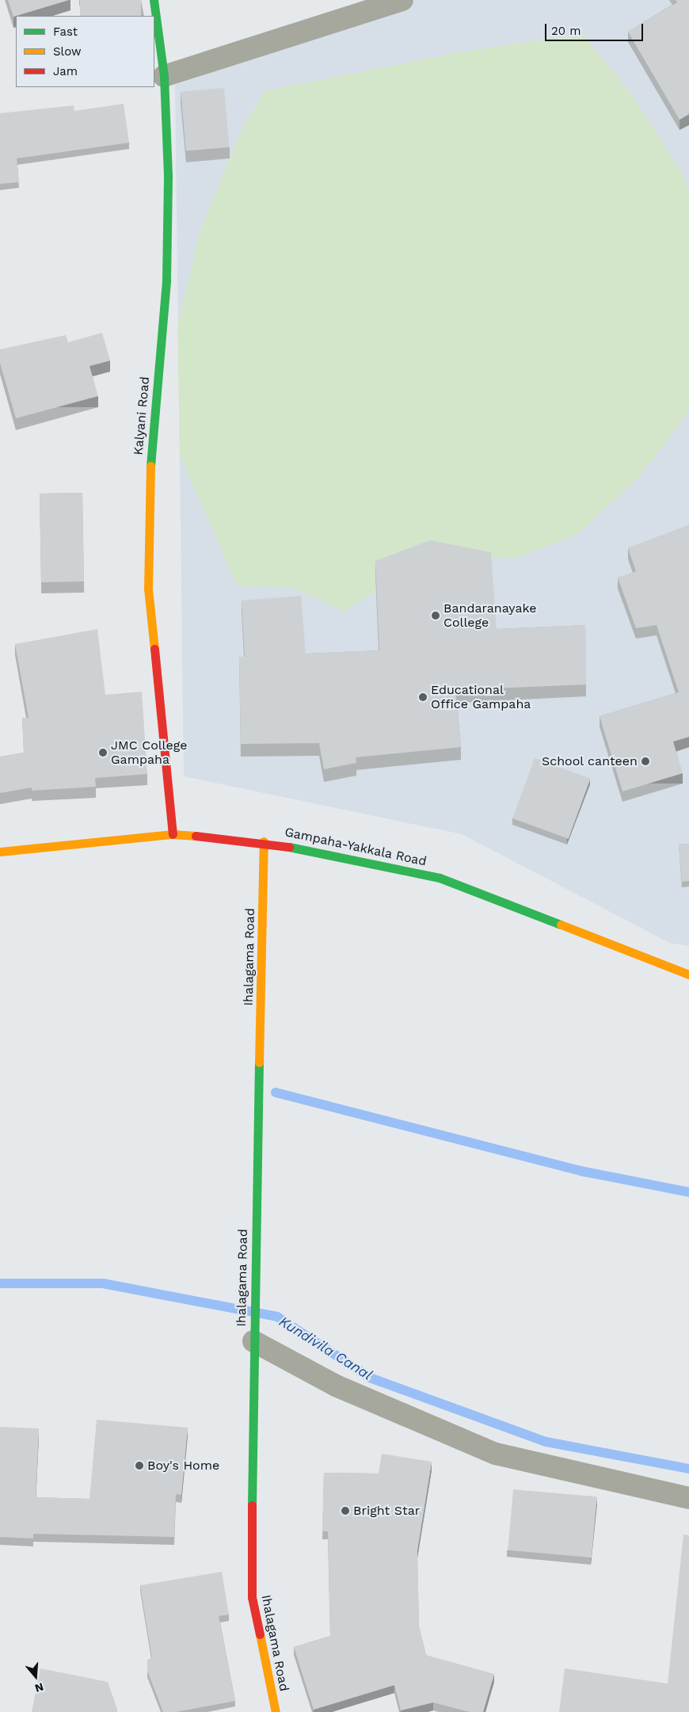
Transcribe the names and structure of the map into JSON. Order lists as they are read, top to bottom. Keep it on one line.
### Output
{"streets":{"main road":["Kalyani Road","Gampaha-Yakkala Road","Ihalagama Road"]},"crossings":[["Kalyani Road","Gampaha-Yakkala Road"],["Gampaha-Yakkala Road","Ihalagama Road"]],"water":["Kundivila Canal"],"places":["Bandaranayake College","Educational Office Gampaha","JMC College Gampaha","School canteen","Boy's Home","Bright Star"],"legend":["Fast","Slow","Jam"],"scale_bar":"20 m","north":"bottom"}
